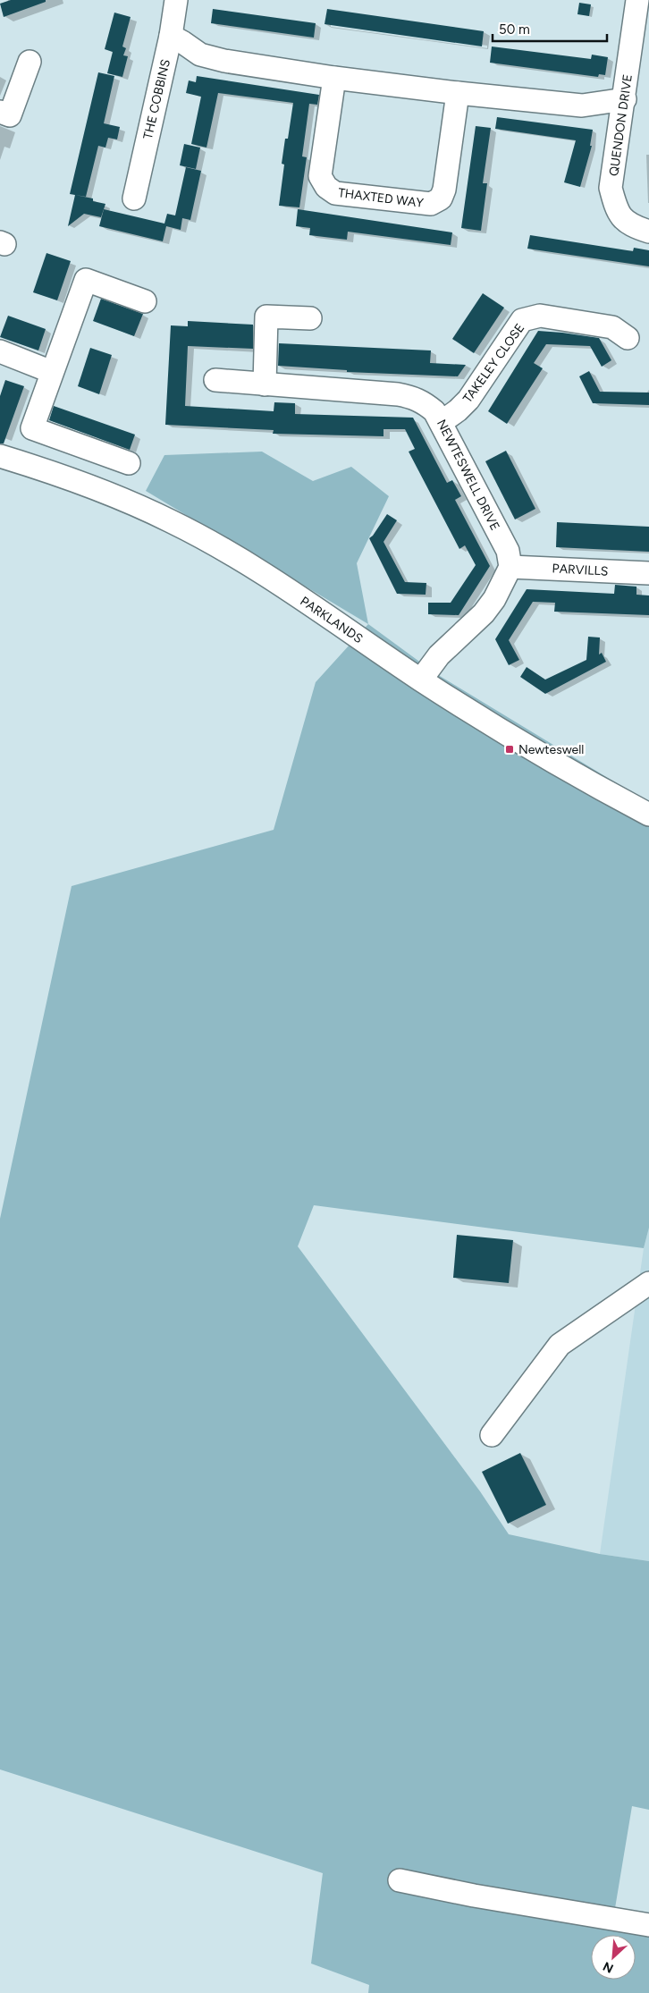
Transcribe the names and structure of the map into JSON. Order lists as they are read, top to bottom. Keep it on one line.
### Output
{"streets":{"street":["THE COBBINS","QUENDON DRIVE","THAXTED WAY","TAKELEY CLOSE","NEWTESWELL DRIVE","PARVILLS","PARKLANDS"]},"crossings":[["TAKELEY CLOSE","NEWTESWELL DRIVE"],["NEWTESWELL DRIVE","PARVILLS"]],"places":{"transit":["Newteswell"]},"scale_bar":"50 m","north":"bottom left"}
